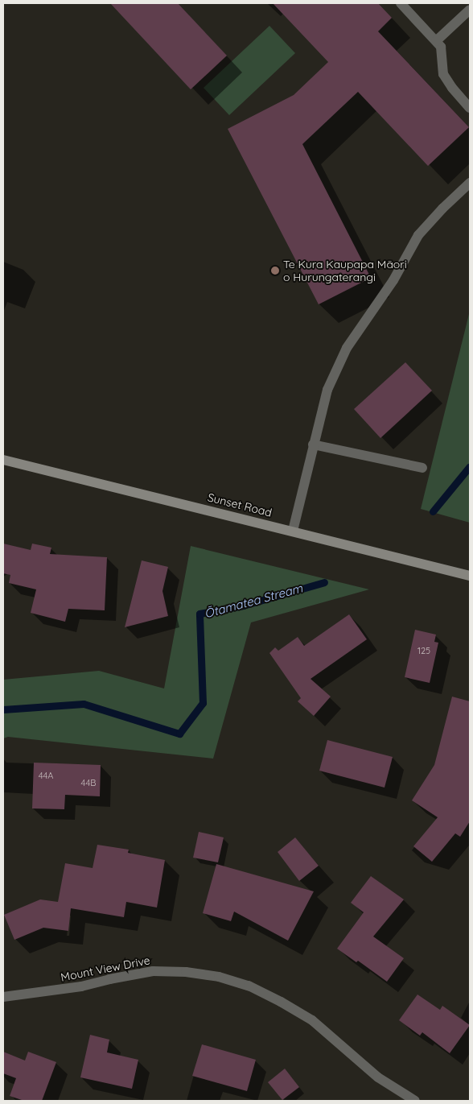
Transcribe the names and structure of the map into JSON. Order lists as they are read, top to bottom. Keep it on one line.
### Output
{"streets":{"main road":["Sunset Road"],"street":["Mount View Drive"]},"water":["Ōtamatea Stream"],"places":["Te Kura Kaupapa Māori o Hurungaterangi"],"house_numbers":["125","44A","44B"]}
